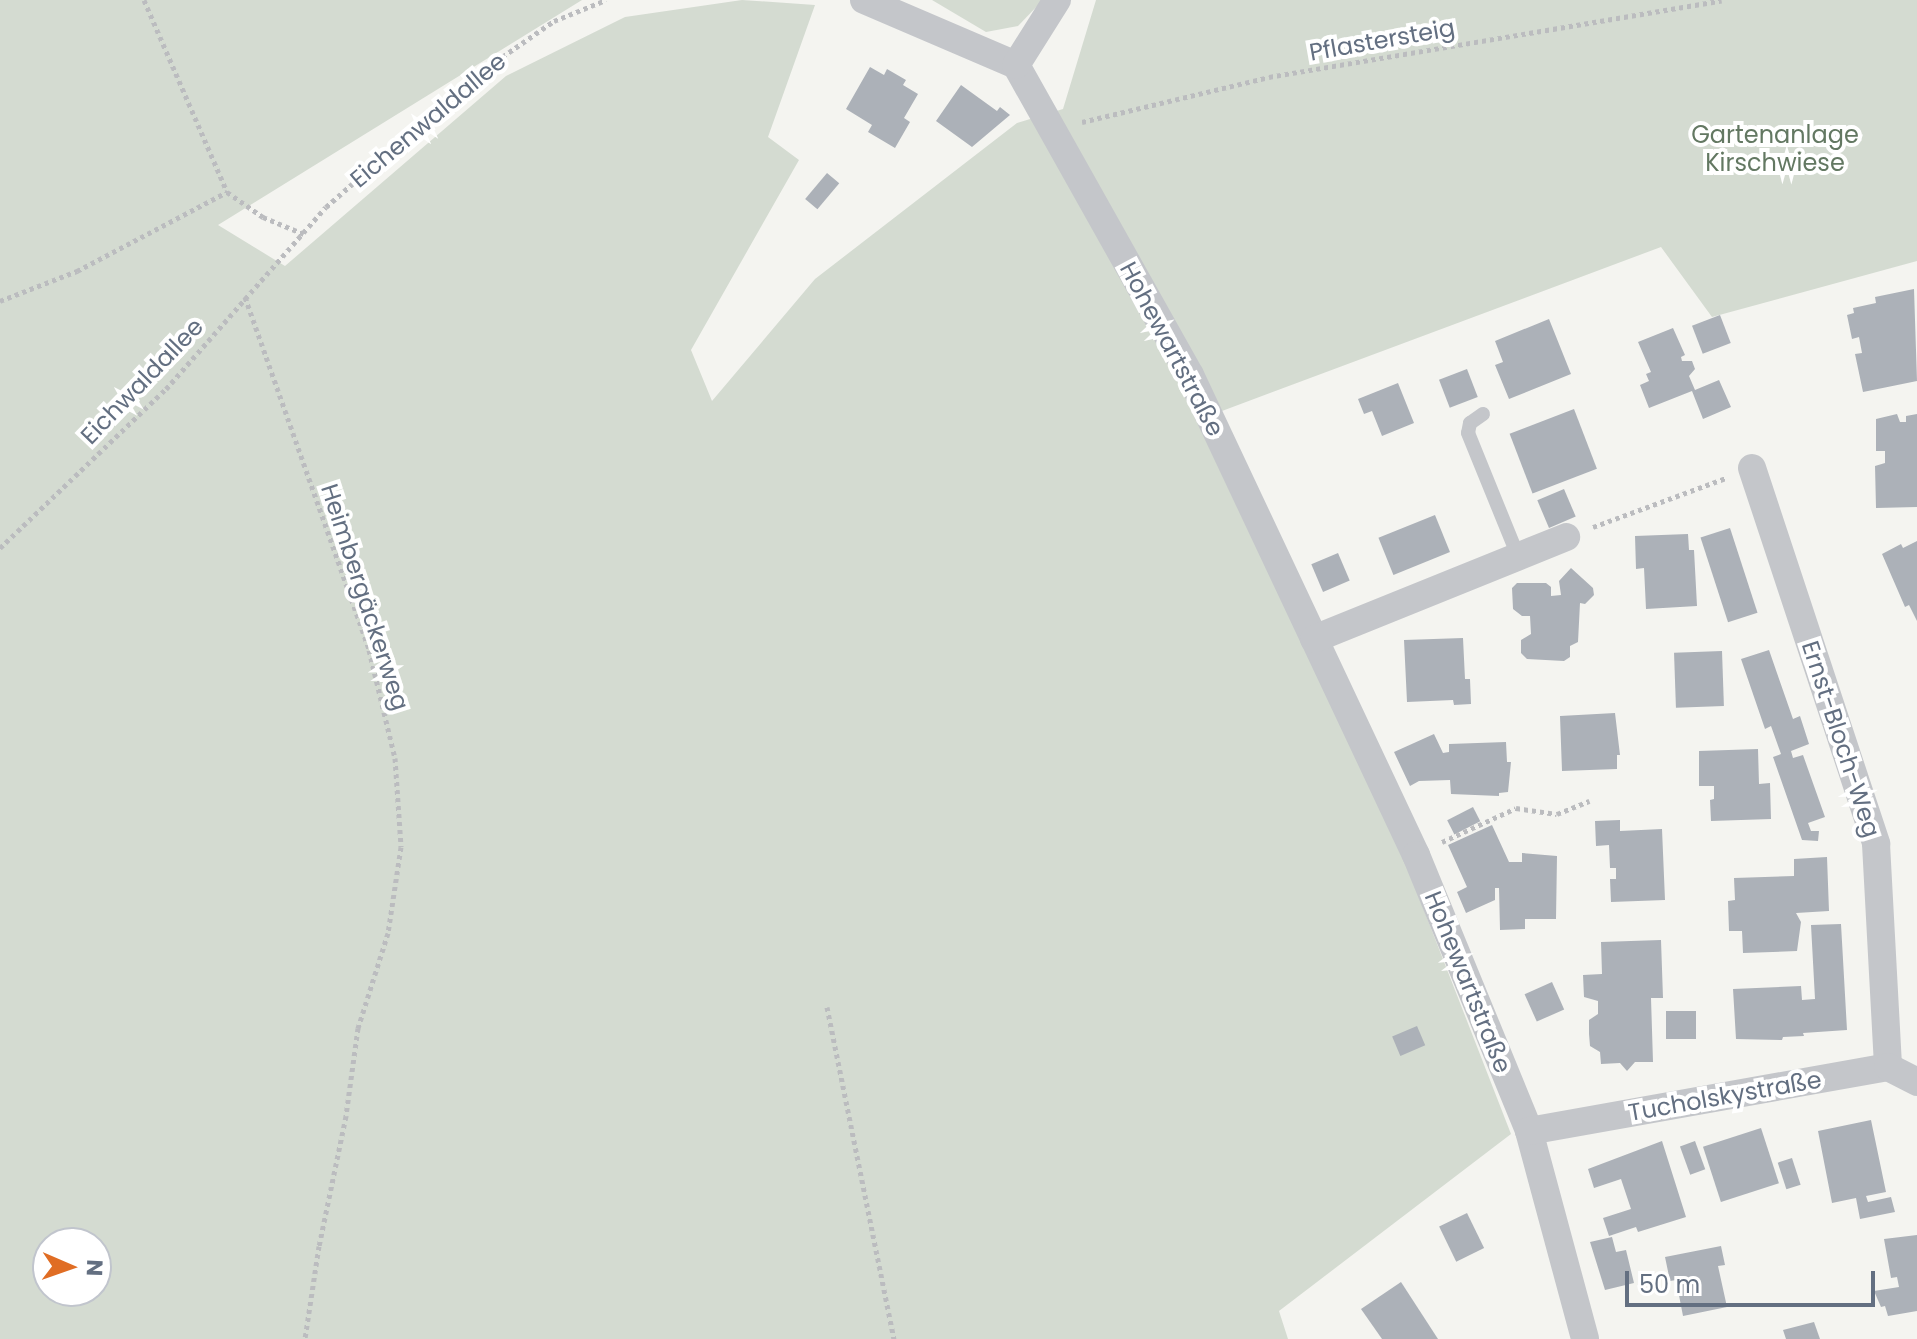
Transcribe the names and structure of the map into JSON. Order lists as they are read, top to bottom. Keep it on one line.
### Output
{"streets":{"street":["Hohewartstraße","Ernst-Bloch-Weg","Tucholskystraße"],"path":["Pflastersteig","Eichenwaldallee","Eichwaldallee","Heimbergäckerweg"]},"crossings":[["Pflastersteig","Hohewartstraße"],["Eichenwaldallee","Eichwaldallee"],["Hohewartstraße","Tucholskystraße"],["Eichwaldallee","Heimbergäckerweg"],["Ernst-Bloch-Weg","Tucholskystraße"]],"parks":["Gartenanlage Kirschwiese"],"scale_bar":"50 m","north":"right"}
